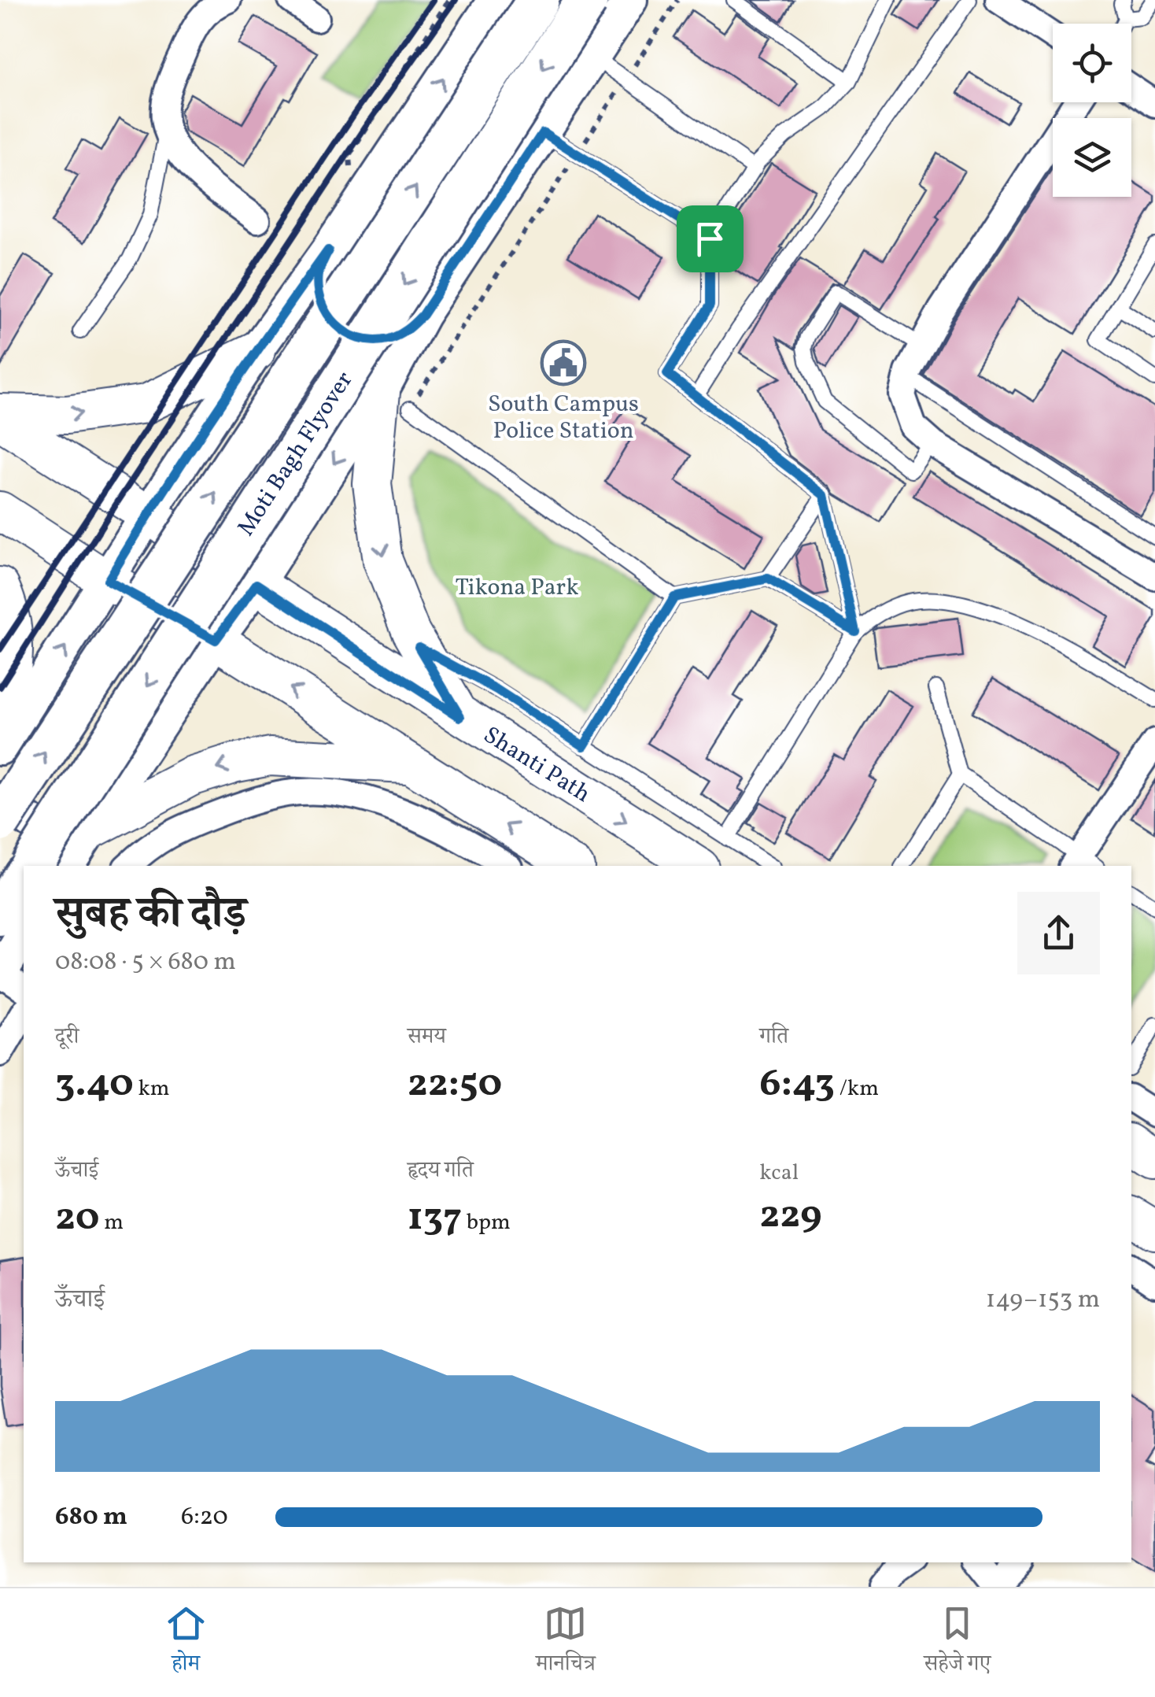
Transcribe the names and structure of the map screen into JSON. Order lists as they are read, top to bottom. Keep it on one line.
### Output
{"streets":{"main road":["Moti Bagh Flyover","Shanti Path"]},"parks":["Tikona Park"],"places":{"public building":["South Campus Police Station"]},"page":{"heading":["सुबह की दौड़","08:08 · 5 × 680 m"],"stats":[["दूरी","3.40 km"],["समय","22:50"],["गति","6:43 /km"],["ऊँचाई","20 m"],["हृदय गति","137 bpm"],["kcal","229"]],"chart":["ऊँचाई","149–153 m"],"list":[{"name":"680 m","note":"6:20"}],"tabs":["होम","मानचित्र","सहेजे गए"]}}
